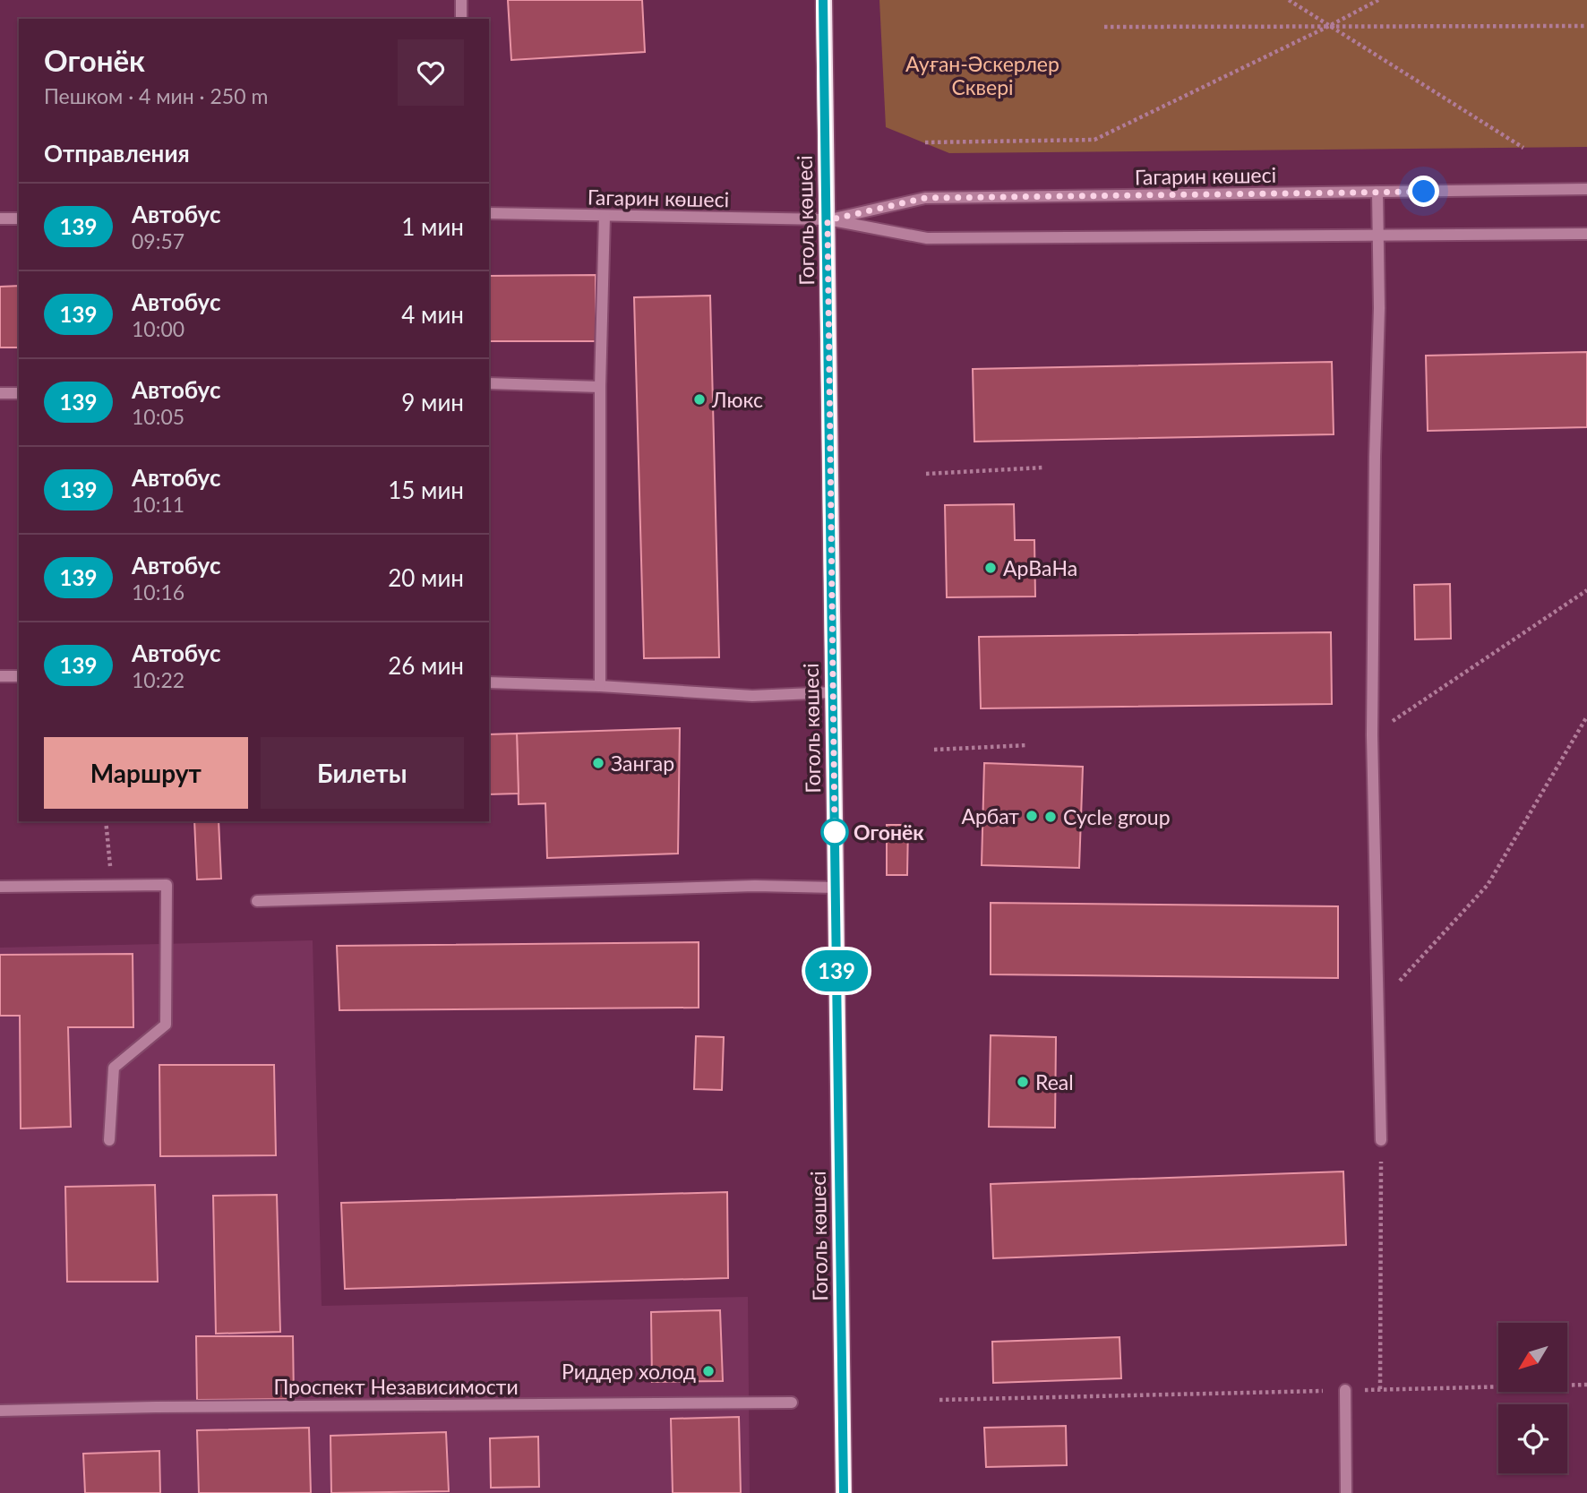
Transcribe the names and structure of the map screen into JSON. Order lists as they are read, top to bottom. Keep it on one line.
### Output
{"streets":{"main road":["Гоголь көшесі"],"street":["Гагарин көшесі","Проспект Независимости"]},"crossings":[["Гагарин көшесі","Гоголь көшесі"]],"parks":["Ауған-Әскерлер Сквері"],"places":["Люкс","АрВаНа","Зангар","Арбат","Cycle group","Огонёк","Real","Риддер холод"],"lines":["bus line 139"],"north":"bottom left","page":{"on_map":"139","heading":[["Огонёк","Пешком · 4 мин · 250 m"],"Отправления"],"list":[{"mark":"139","name":"Автобус","note":"09:57","value":"1 мин"},{"mark":"139","name":"Автобус","note":"10:00","value":"4 мин"},{"mark":"139","name":"Автобус","note":"10:05","value":"9 мин"},{"mark":"139","name":"Автобус","note":"10:11","value":"15 мин"},{"mark":"139","name":"Автобус","note":"10:16","value":"20 мин"},{"mark":"139","name":"Автобус","note":"10:22","value":"26 мин"}],"buttons":["Маршрут","Билеты"]}}
